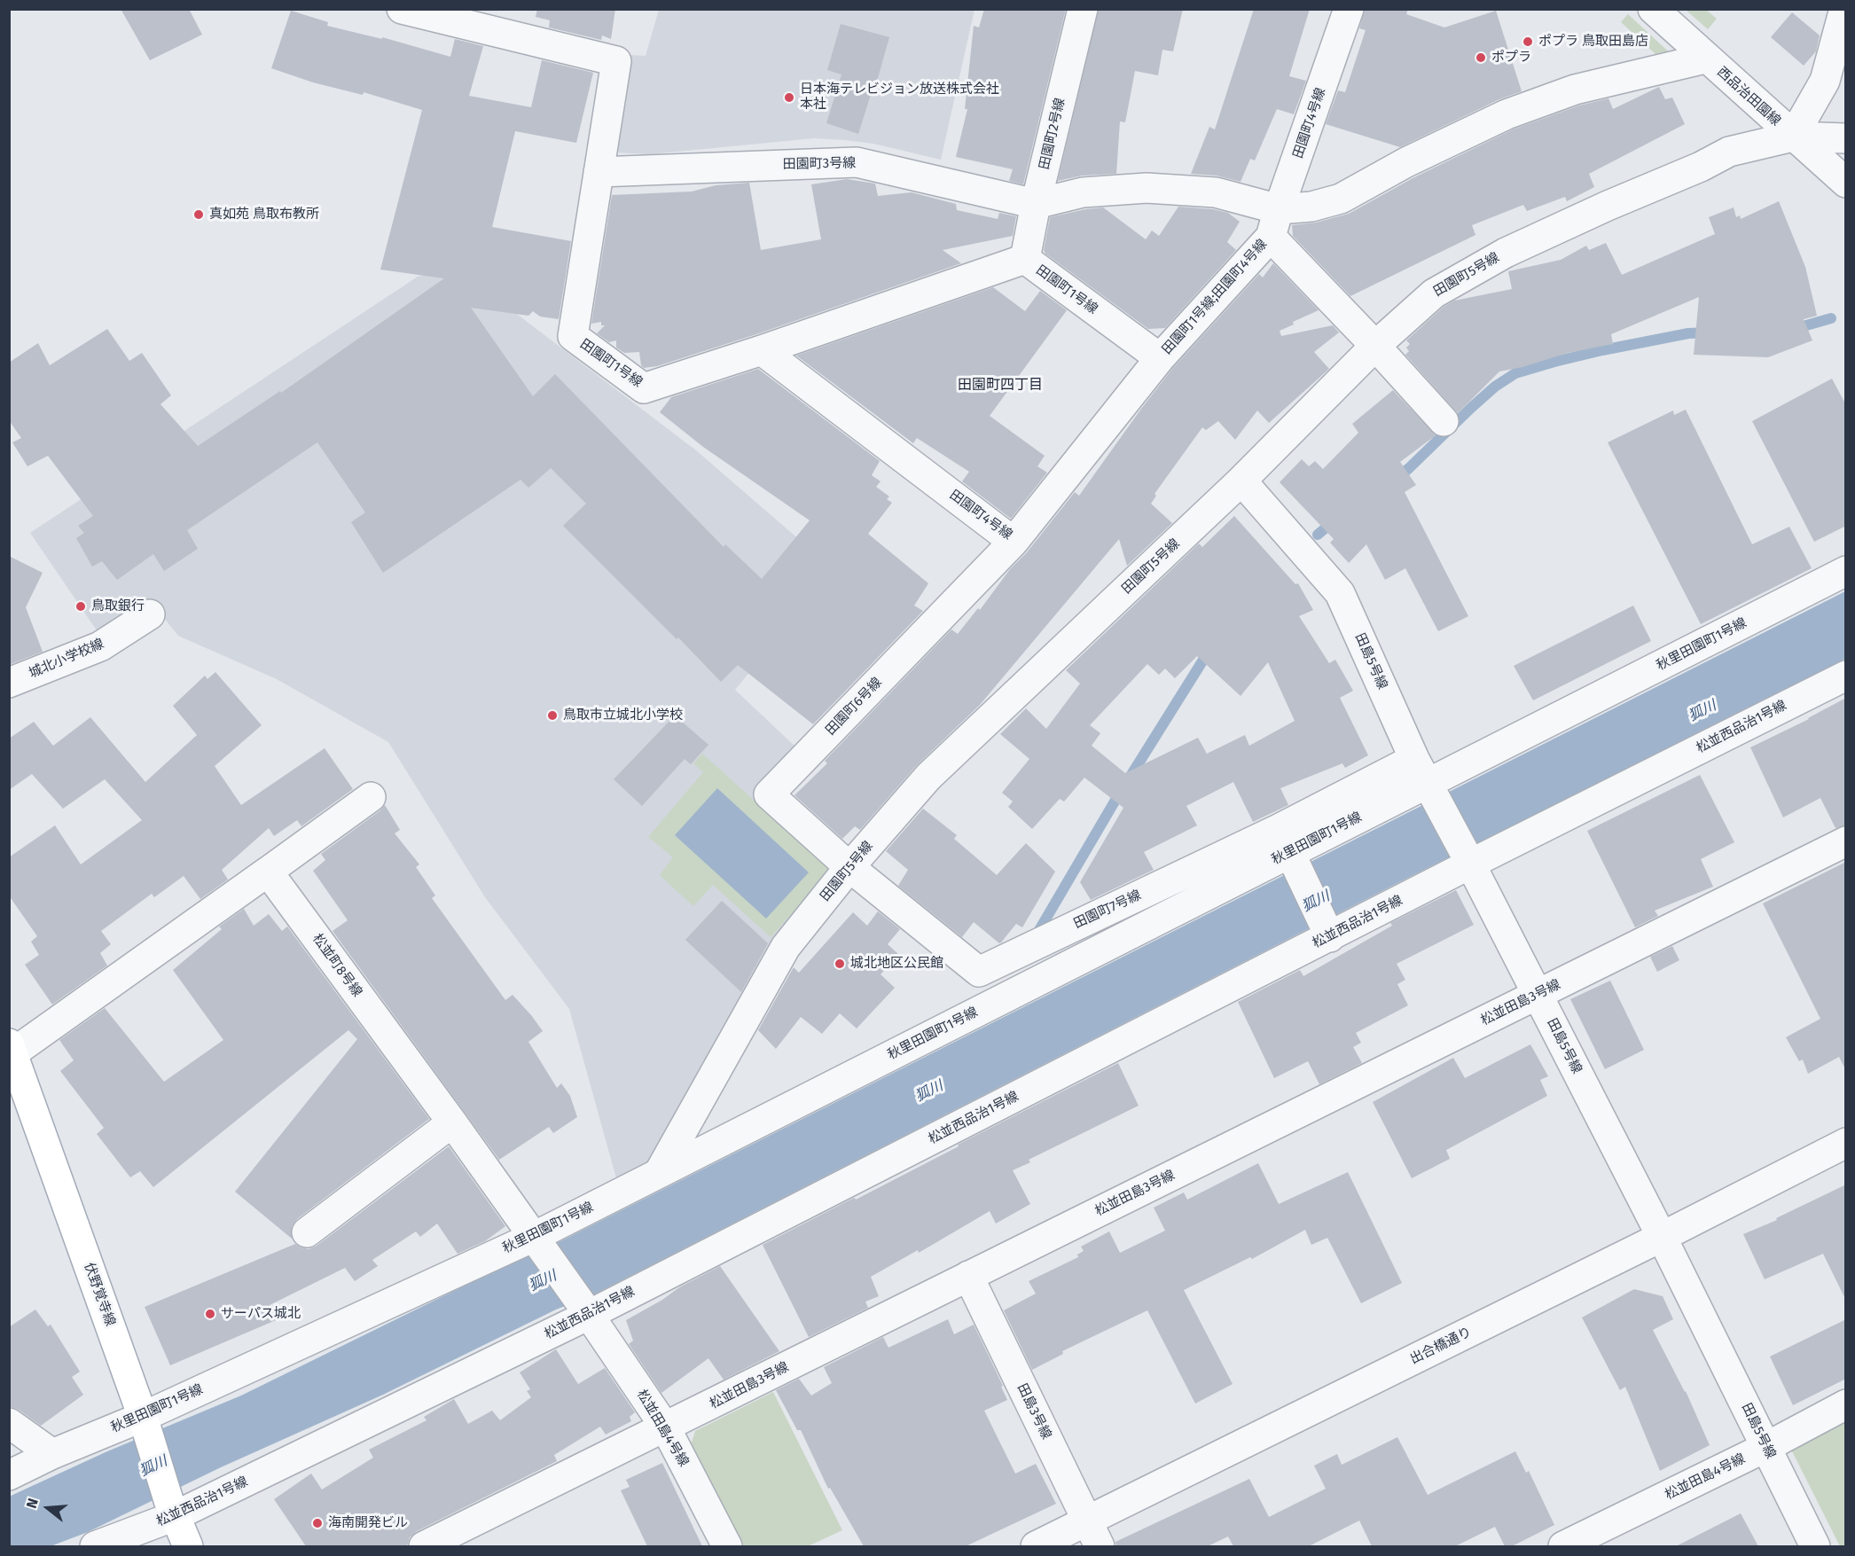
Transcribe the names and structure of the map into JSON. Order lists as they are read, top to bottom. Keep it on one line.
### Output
{"streets":{"main road":["伏野覚寺線"],"street":["西品治田園線","田園町4号線","田園町2号線","田園町3号線","田園町5号線","田園町1号線","田園町1号線;田園町4号線","秋里田園町1号線","城北小学校線","田島5号線","田園町6号線","松並西品治1号線","田園町7号線","松並町8号線","松並田島3号線","出合橋通り","田島3号線","松並田島4号線"]},"crossings":[["西品治田園線","田園町5号線"],["田園町4号線","田園町1号線"],["田園町4号線","田園町1号線;田園町4号線"],["田園町4号線","田園町6号線"],["田園町2号線","田園町3号線"],["田園町2号線","田園町1号線"],["田園町3号線","田園町1号線"],["田園町5号線","秋里田園町1号線"],["田園町5号線","田島5号線"],["田園町5号線","田園町6号線"],["田園町5号線","田園町7号線"],["田園町1号線","田園町1号線;田園町4号線"],["秋里田園町1号線","田島5号線"],["秋里田園町1号線","田園町7号線"],["秋里田園町1号線","松並町8号線"],["秋里田園町1号線","伏野覚寺線"],["田島5号線","松並西品治1号線"],["田島5号線","松並田島3号線"],["田島5号線","出合橋通り"],["田島5号線","松並田島4号線"],["田園町6号線","田園町7号線"],["松並西品治1号線","松並町8号線"],["松並西品治1号線","伏野覚寺線"],["松並西品治1号線","松並田島4号線"],["松並町8号線","松並田島4号線"],["松並田島3号線","田島3号線"],["松並田島3号線","松並田島4号線"],["出合橋通り","田島3号線"]],"districts":["田園町四丁目"],"water":["狐川"],"places":["ポプラ 鳥取田島店","ポプラ","日本海テレビジョン放送株式会社 本社","真如苑 鳥取布教所","鳥取銀行","鳥取市立城北小学校","城北地区公民館","サーパス城北","海南開発ビル"],"north":"left"}
